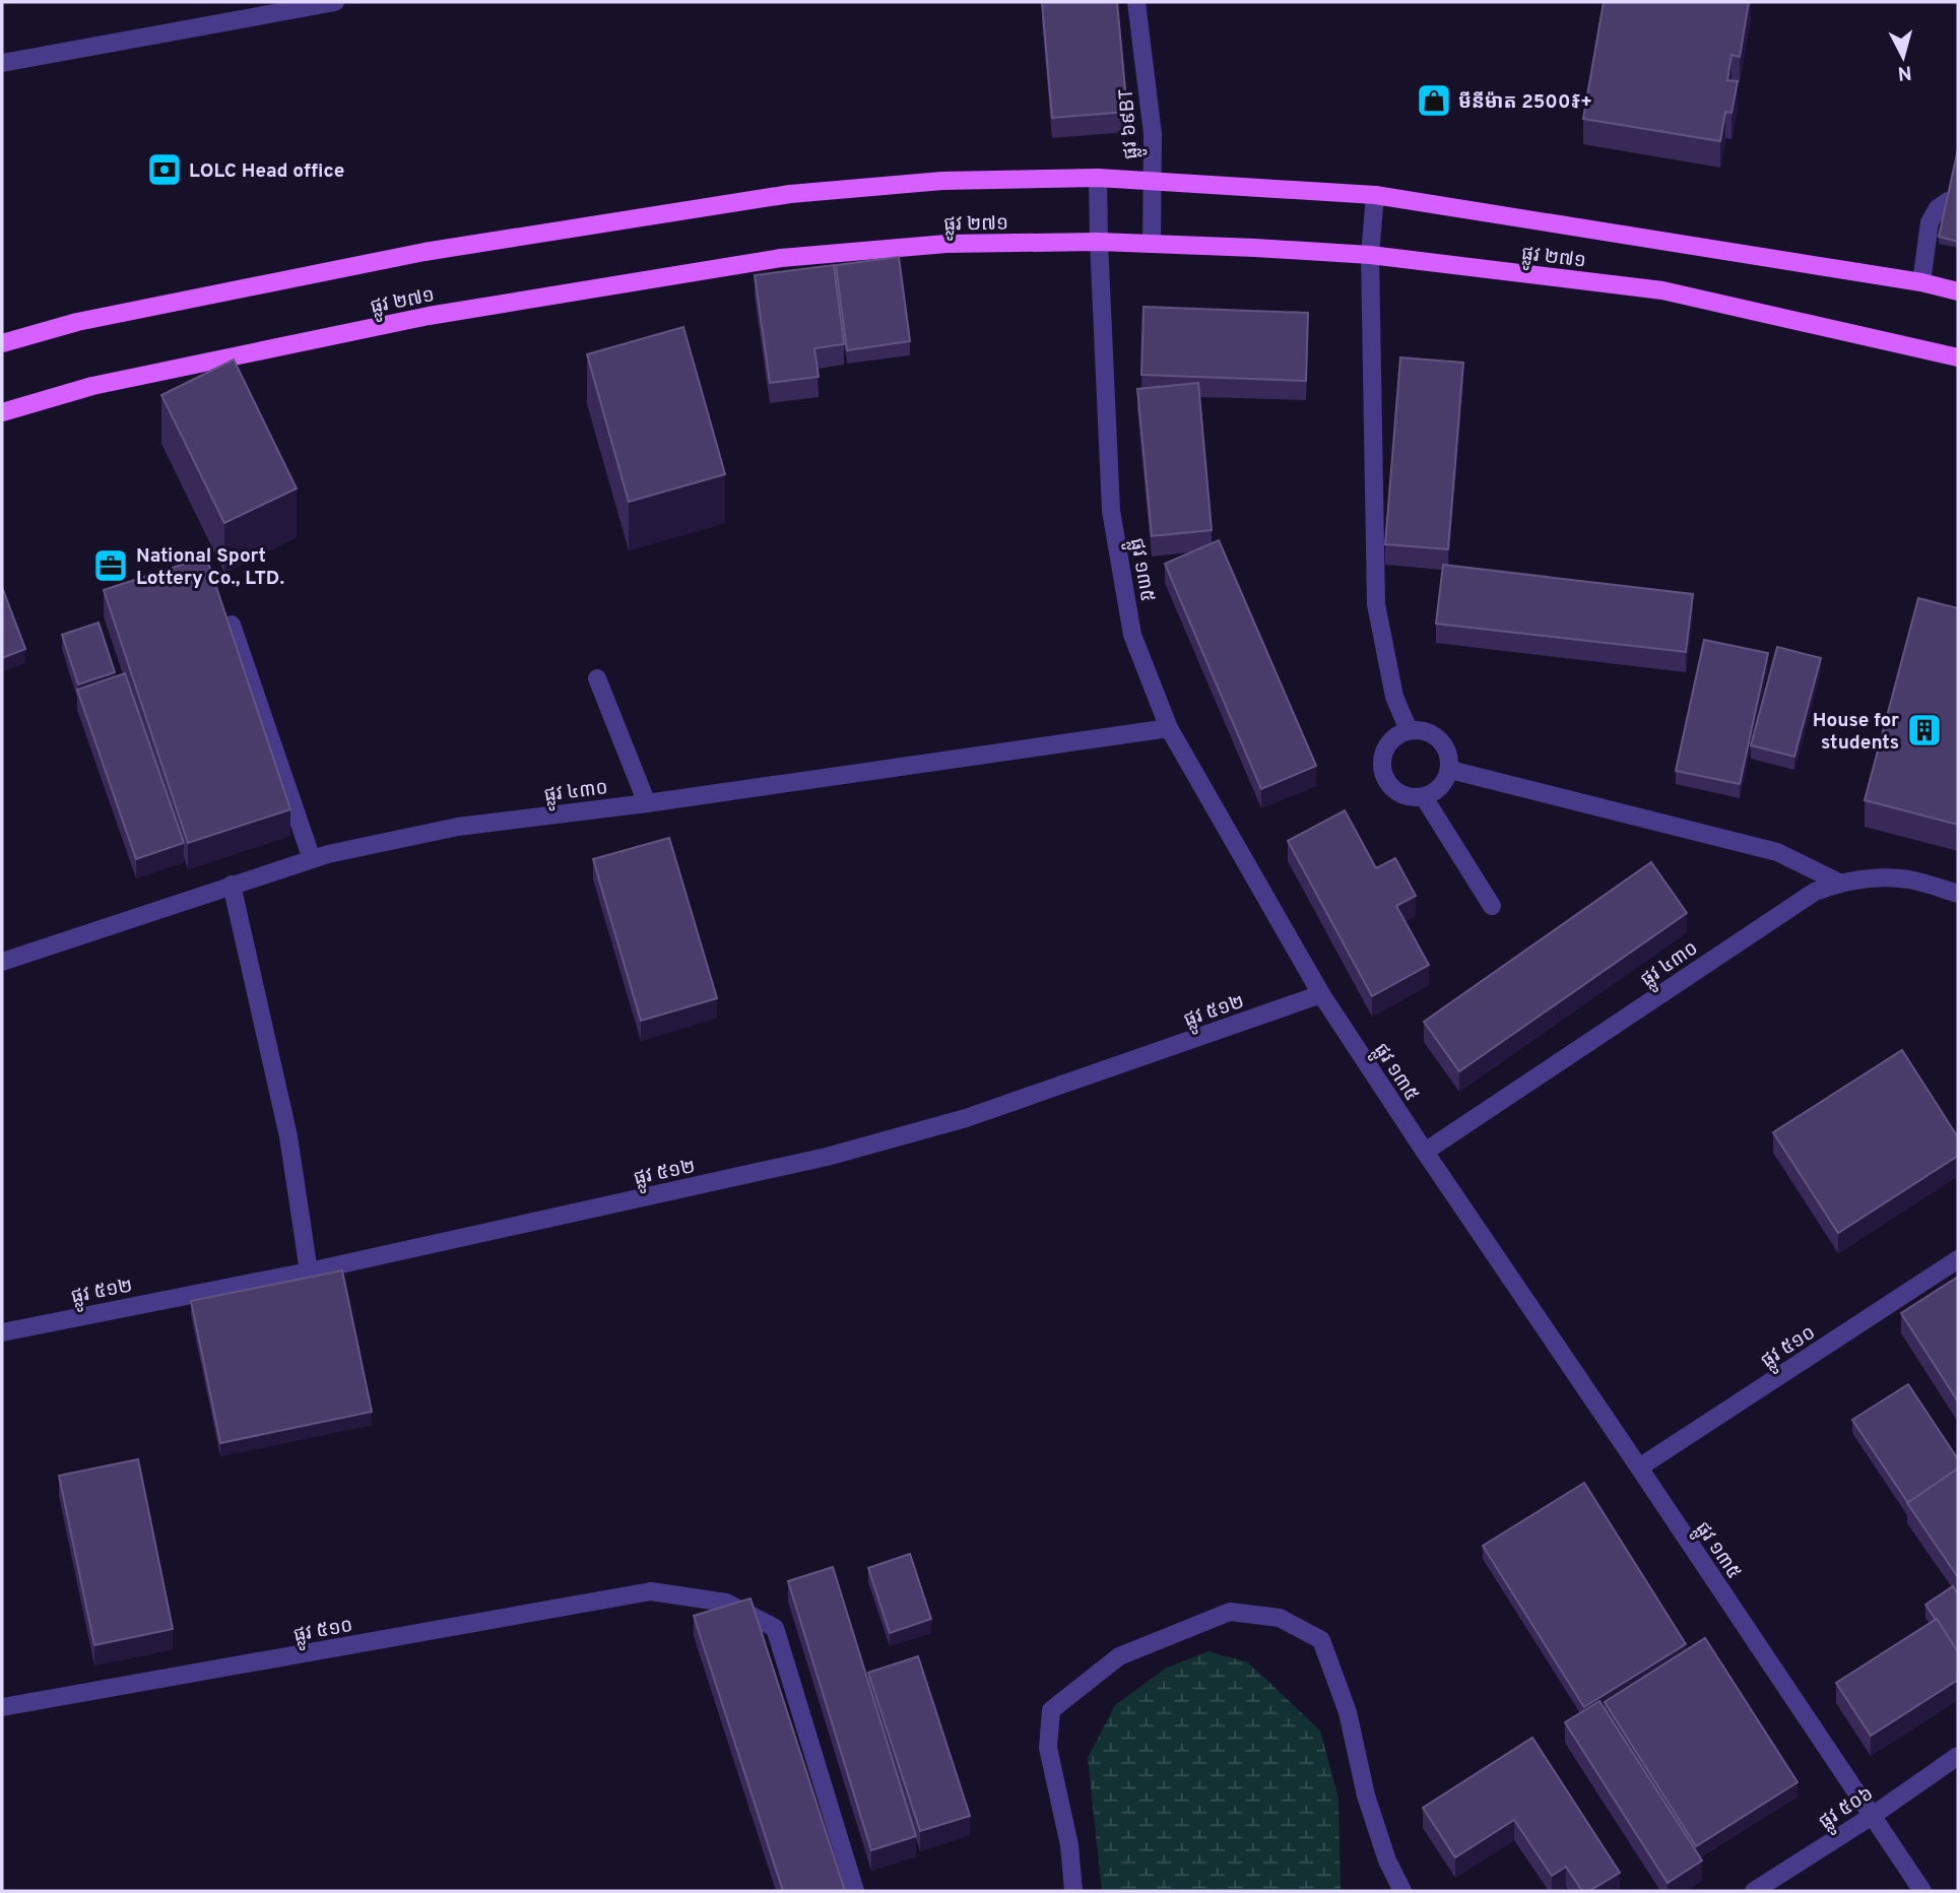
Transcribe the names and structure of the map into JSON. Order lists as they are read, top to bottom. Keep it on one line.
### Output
{"streets":{"main road":["ផ្លូវ ២៧១"],"street":["ផ្លូវ ៦៩BT","ផ្លូវ ១៣៥","ផ្លូវ ៤៣០","ផ្លូវ ៥១២","ផ្លូវ ៥១០","ផ្លូវ ៥០៦"]},"crossings":[["ផ្លូវ ៦៩BT","ផ្លូវ ២៧១"],["ផ្លូវ ២៧១","ផ្លូវ ១៣៥"],["ផ្លូវ ១៣៥","ផ្លូវ ៤៣០"],["ផ្លូវ ១៣៥","ផ្លូវ ៥១២"],["ផ្លូវ ១៣៥","ផ្លូវ ៥១០"],["ផ្លូវ ១៣៥","ផ្លូវ ៥០៦"]],"places":{"shop":["មីនីម៉ាត 2500៛+"],"bank":["LOLC Head office"],"office":["National Sport Lottery Co., LTD."],"building":["House for students"]},"north":"bottom"}
